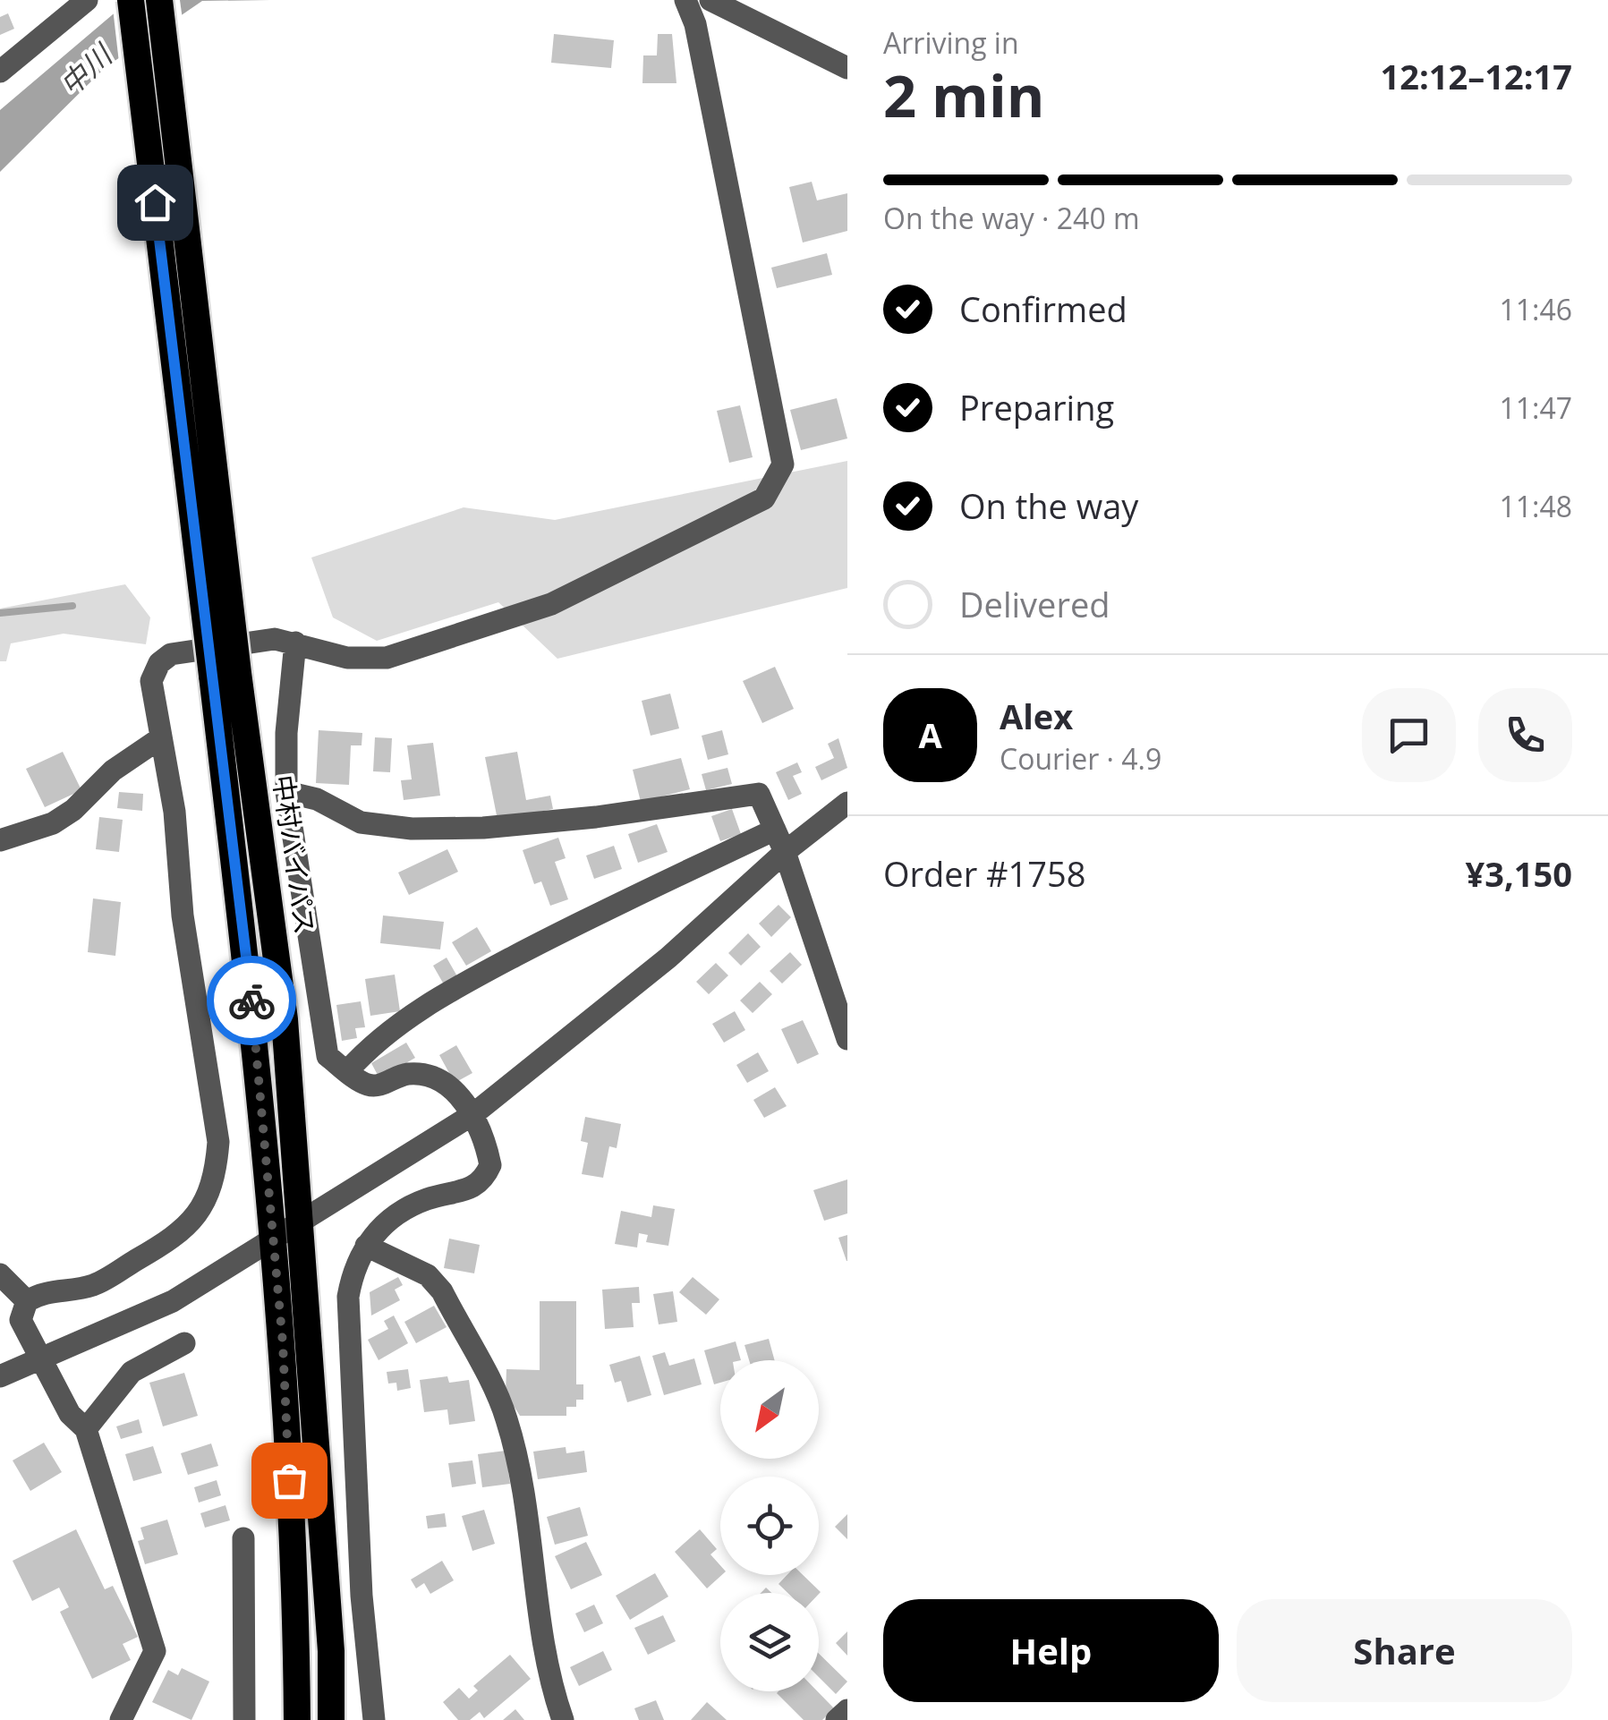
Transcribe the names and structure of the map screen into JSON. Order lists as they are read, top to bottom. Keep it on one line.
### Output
{"streets":{"highway":["中村バイパス"]},"water":["中川"],"north":"bottom left","page":{"heading":["2 min","Arriving in","12:12–12:17"],"panel":["Alex","Courier · 4.9","Order #1758","¥3,150"],"bar":"On the way · 240 m","list":[["Confirmed","11:46"],["Preparing","11:47"],["On the way","11:48"],"Delivered"],"round":"A","buttons":["Help","Share"]}}
